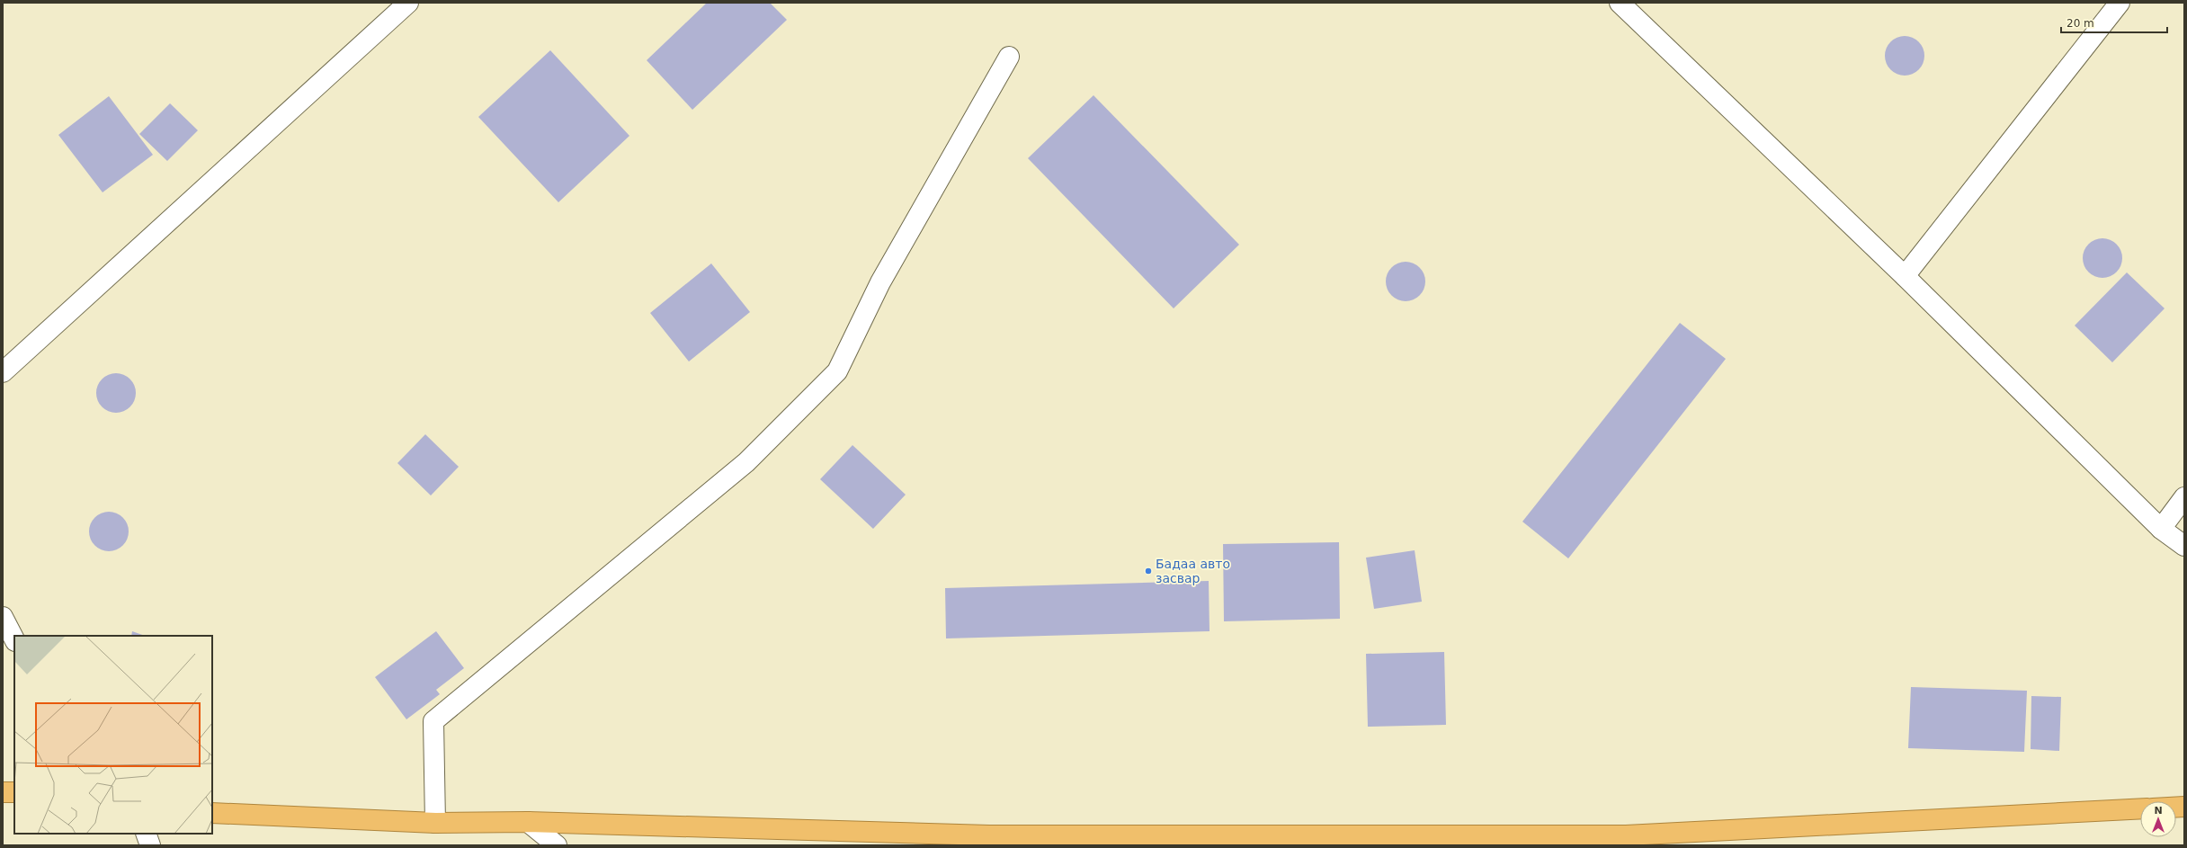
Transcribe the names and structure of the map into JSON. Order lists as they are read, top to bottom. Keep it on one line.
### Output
{"places":["Бадаа авто засвар"],"scale_bar":"20 m","north":"top"}
